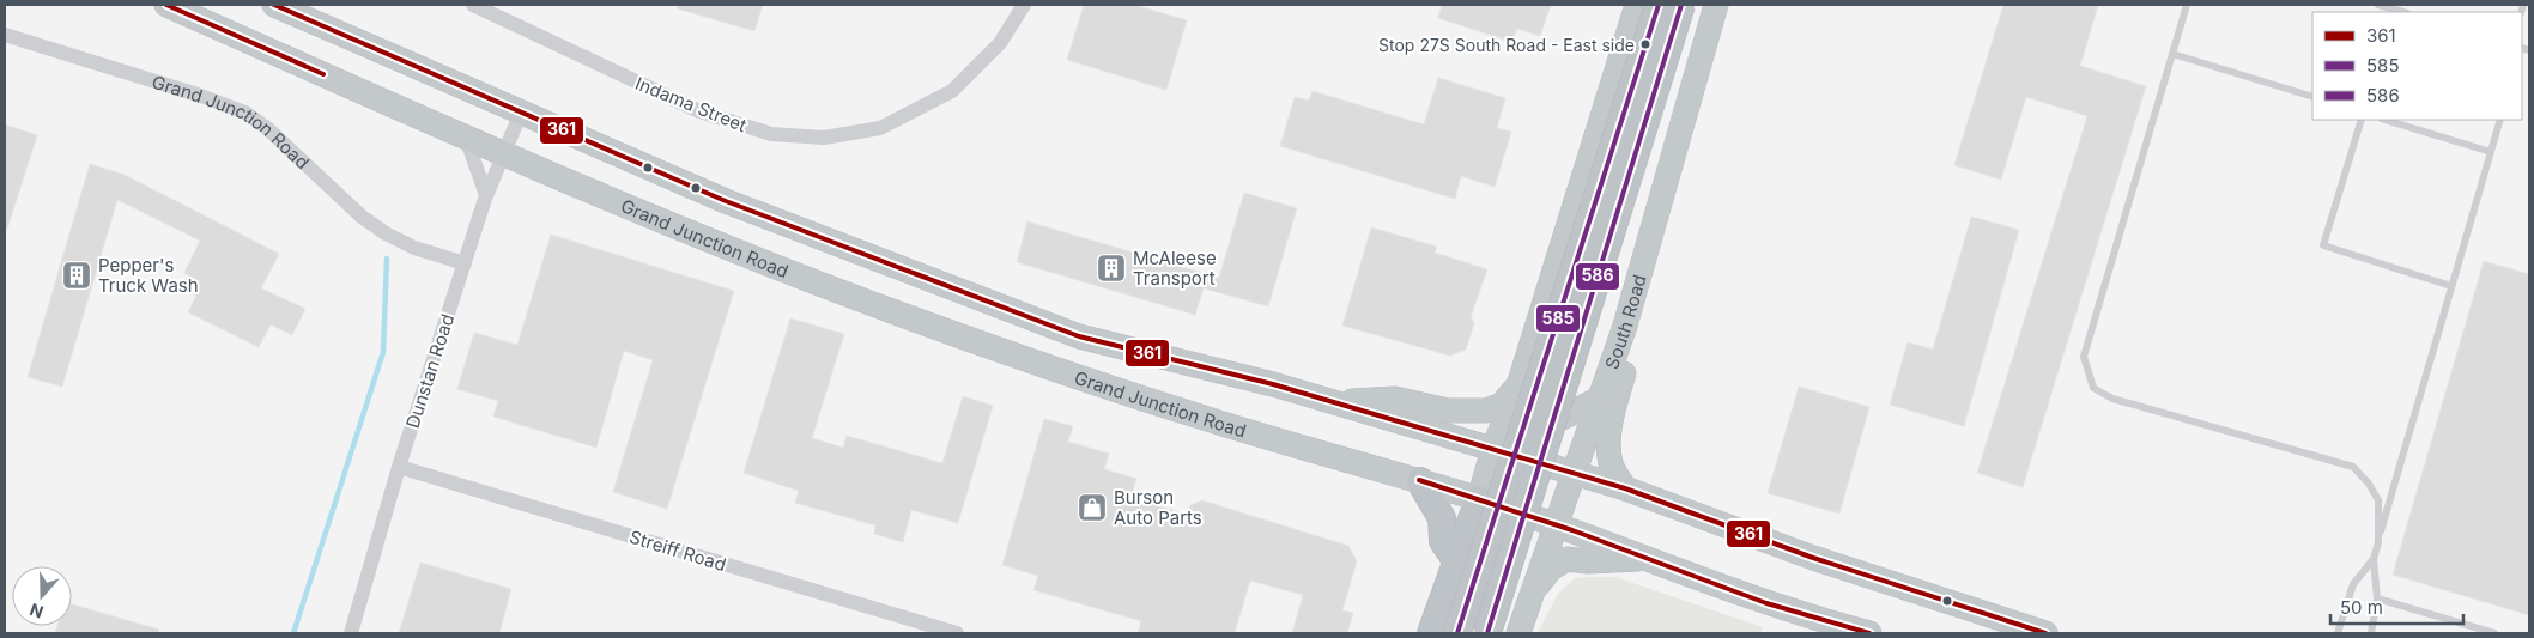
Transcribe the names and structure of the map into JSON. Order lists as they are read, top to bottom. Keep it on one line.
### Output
{"streets":{"highway":["Grand Junction Road","South Road"],"street":["Indama Street","Dunstan Road","Streiff Road"]},"crossings":[["Grand Junction Road","South Road"],["Grand Junction Road","Dunstan Road"],["Dunstan Road","Streiff Road"]],"places":{"other":["Stop 27S South Road - East side"],"building":["McAleese Transport","Pepper's Truck Wash"],"shop":["Burson Auto Parts"]},"lines":["transit line 361","transit line 585","transit line 586"],"legend":["361","585","586"],"scale_bar":"50 m","north":"bottom"}
